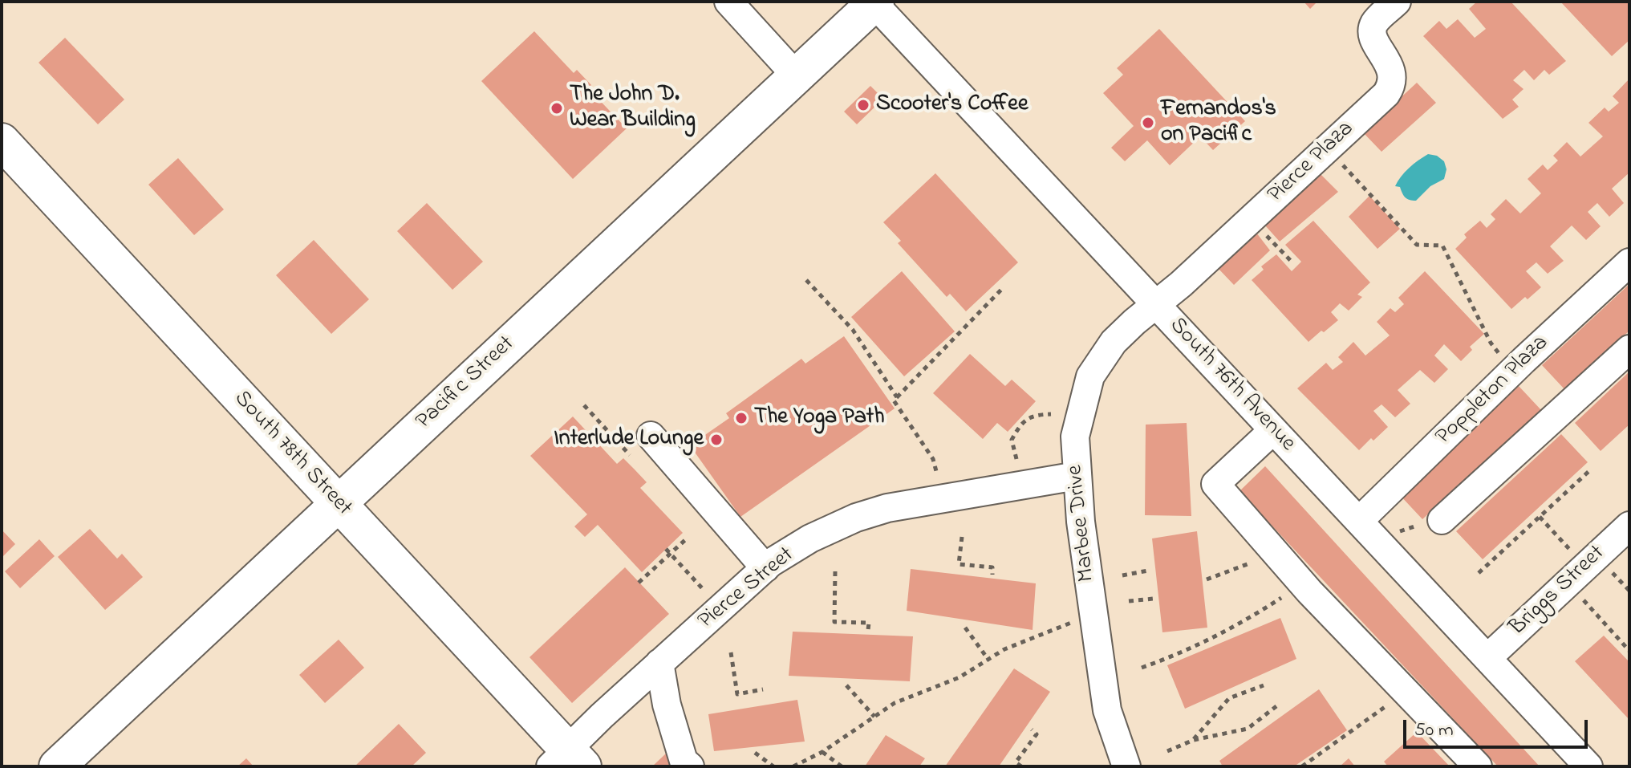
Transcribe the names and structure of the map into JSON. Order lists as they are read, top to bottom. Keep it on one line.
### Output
{"streets":{"main road":["Pacific Street","South 78th Street"],"street":["Pierce Plaza","South 76th Avenue","Poppleton Plaza","Marbee Drive","Pierce Street","Briggs Street"]},"crossings":[["Pierce Plaza","South 76th Avenue"],["Pierce Plaza","Marbee Drive"],["Pacific Street","South 76th Avenue"],["Pacific Street","South 78th Street"],["South 76th Avenue","Poppleton Plaza"],["South 76th Avenue","Marbee Drive"],["South 76th Avenue","Briggs Street"],["South 78th Street","Pierce Street"],["Marbee Drive","Pierce Street"]],"places":["Scooter's Coffee","The John D. Wear Building","Fernandos's on Pacific","The Yoga Path","Interlude Lounge"],"scale_bar":"50 m"}
